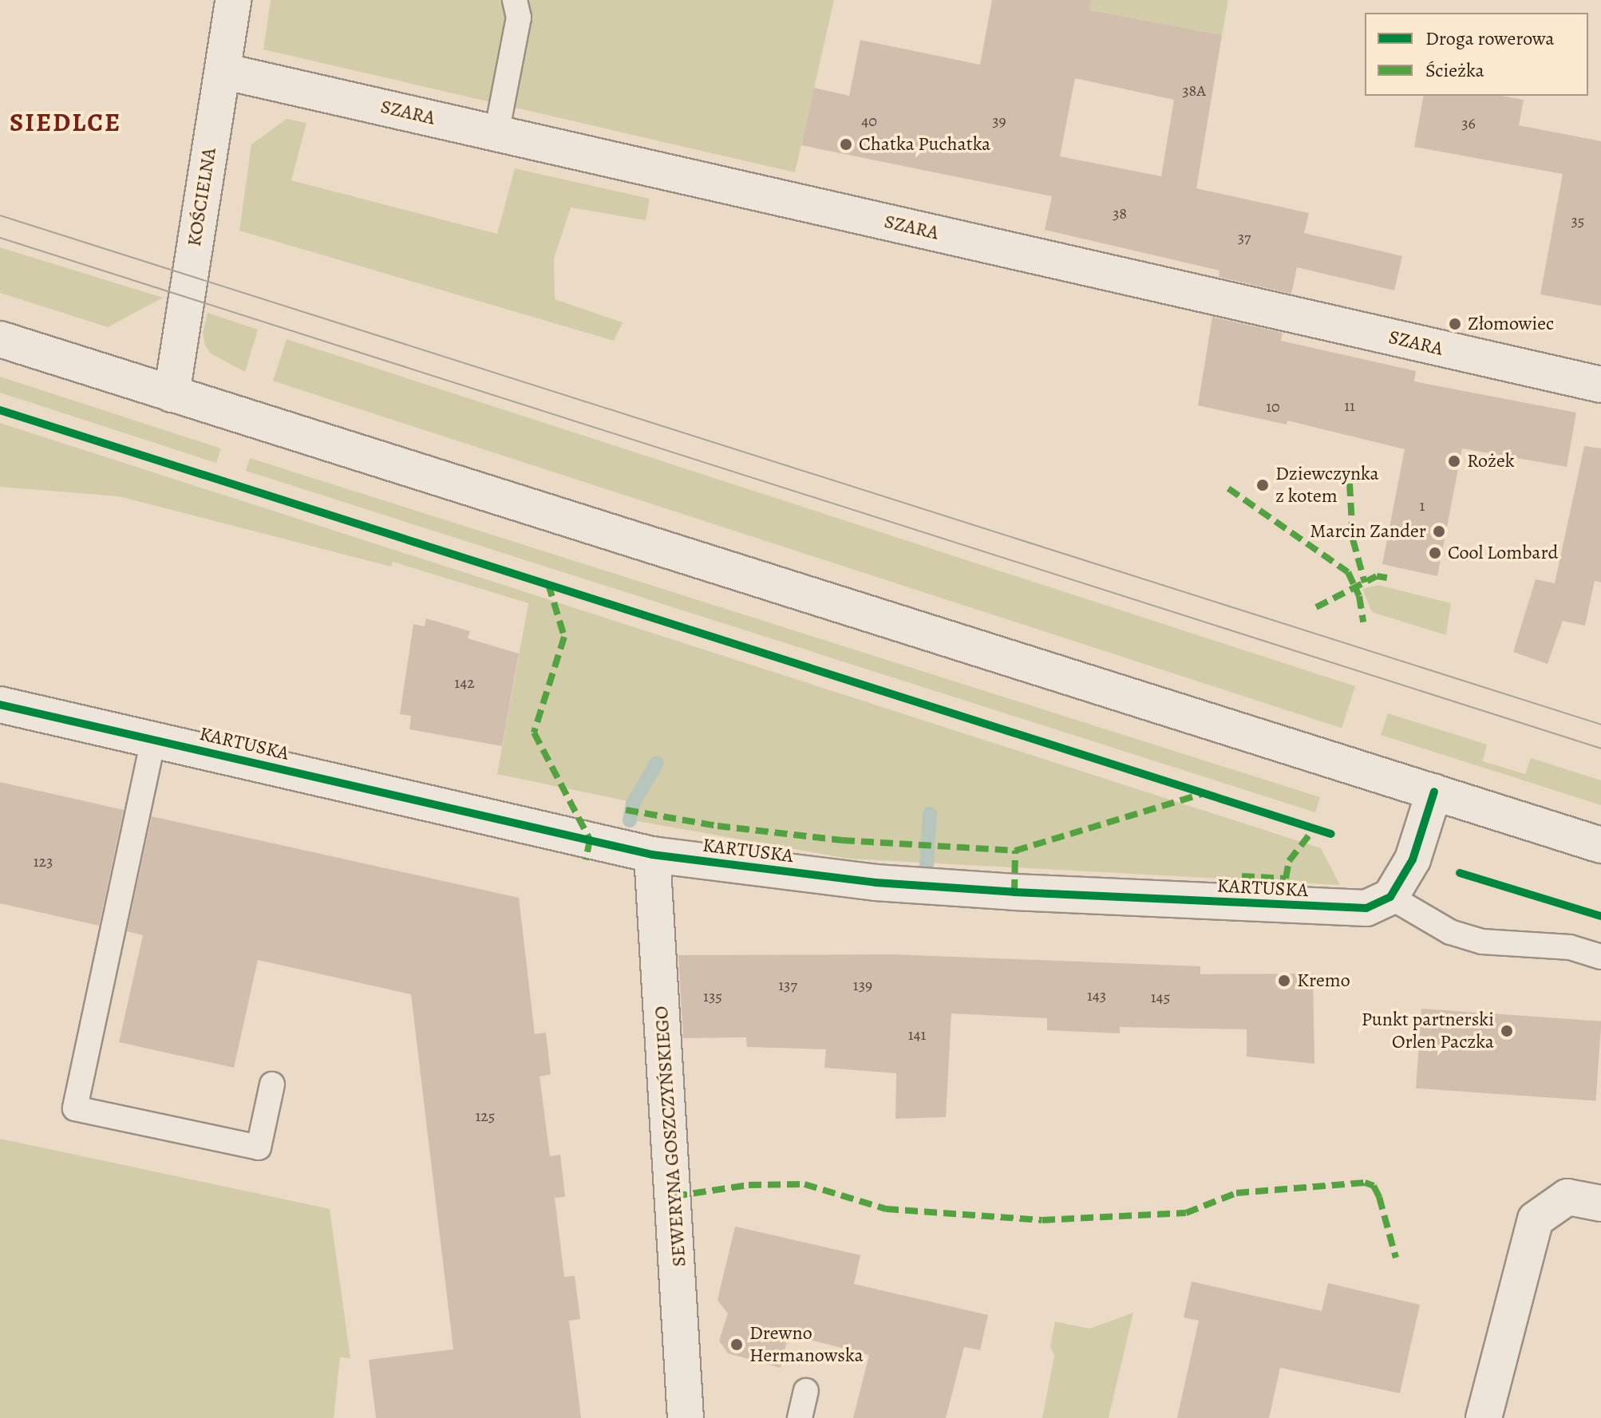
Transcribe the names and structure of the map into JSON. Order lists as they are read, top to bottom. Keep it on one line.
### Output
{"streets":{"street":["SZARA","KOŚCIELNA","KARTUSKA","SEWERYNA GOSZCZYŃSKIEGO"]},"crossings":[["SZARA","KOŚCIELNA"],["KARTUSKA","SEWERYNA GOSZCZYŃSKIEGO"]],"districts":["SIEDLCE"],"places":["Chatka Puchatka","Złomowiec","Rożek","Dziewczynka z kotem","Marcin Zander","Cool Lombard","Kremo","Punkt partnerski Orlen Paczka","Drewno Hermanowska"],"house_numbers":["38A","40","39","36","38","35","37","11","10","1","142","123","137","139","143","135","145","141","125"],"legend":["Droga rowerowa","Ścieżka"]}
